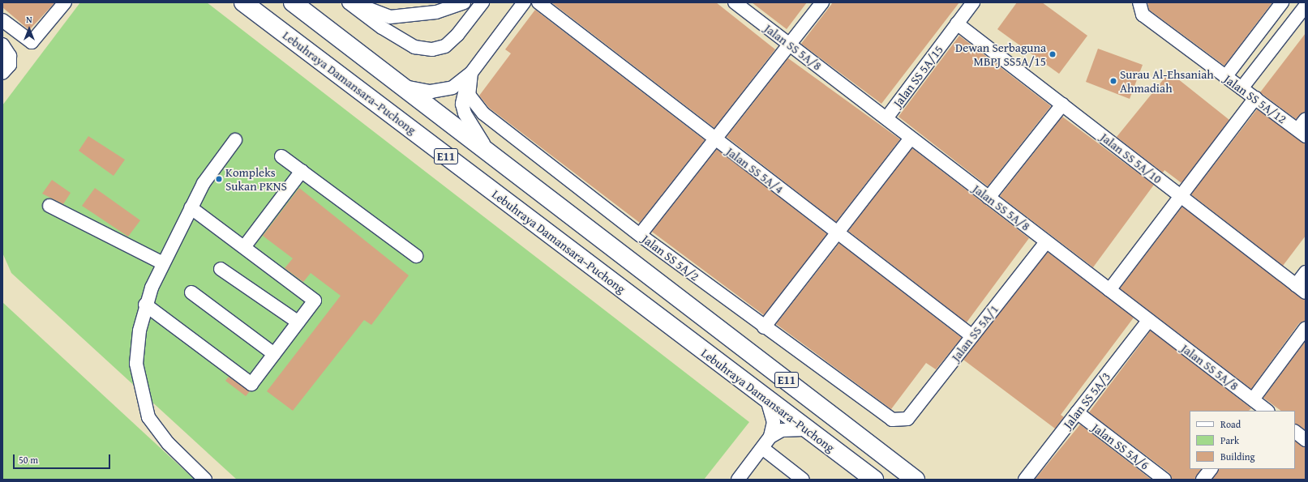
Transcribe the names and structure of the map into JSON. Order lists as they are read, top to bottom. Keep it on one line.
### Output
{"streets":{"highway":["Lebuhraya Damansara–Puchong","E11"],"street":["Jalan SS 5A/8","Jalan SS 5A/15","Jalan SS 5A/12","Jalan SS 5A/10","Jalan SS 5A/4","Jalan SS 5A/2","Jalan SS 5A/1","Jalan SS 5A/3","Jalan SS 5A/6"]},"crossings":[["Jalan SS 5A/8","Jalan SS 5A/15"],["Jalan SS 5A/8","Jalan SS 5A/1"],["Jalan SS 5A/8","Jalan SS 5A/3"],["Jalan SS 5A/15","Jalan SS 5A/10"],["Jalan SS 5A/4","Jalan SS 5A/1"],["Jalan SS 5A/2","Jalan SS 5A/1"],["Jalan SS 5A/3","Jalan SS 5A/6"]],"places":["Dewan Serbaguna MBPJ SS5A/15","Surau Al-Ehsaniah Ahmadiah","Kompleks Sukan PKNS"],"legend":["Road","Park","Building"],"scale_bar":"50 m","north":"top"}
